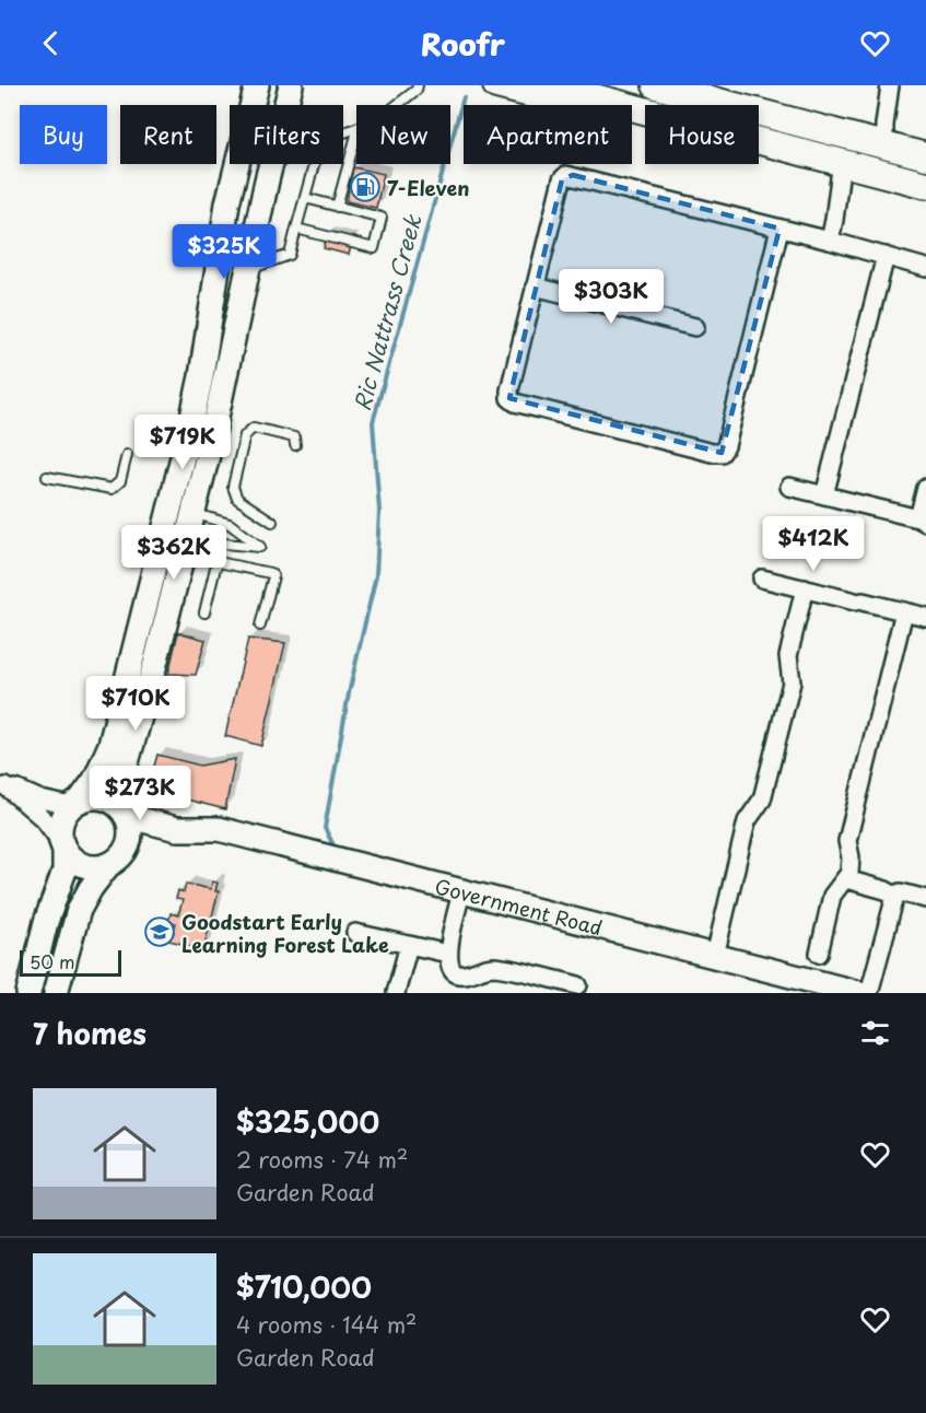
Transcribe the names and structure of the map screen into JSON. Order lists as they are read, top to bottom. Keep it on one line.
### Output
{"streets":{"main road":["Government Road"]},"water":["Ric Nattrass Creek"],"places":{"fuel station":["7-Eleven"],"school or university":["Goodstart Early Learning Forest Lake"]},"scale_bar":"50 m","page":{"header":"Roofr","chip":["Buy","Rent","Filters","New","Apartment","House"],"price":["$325K","$303K","$719K","$412K","$362K","$710K","$273K"],"scale":"50 m","heading":"7 homes","list":[{"name":"$325,000","note":"2 rooms · 74 m² · Garden Road"},{"name":"$710,000","note":"4 rooms · 144 m² · Garden Road"}]}}
